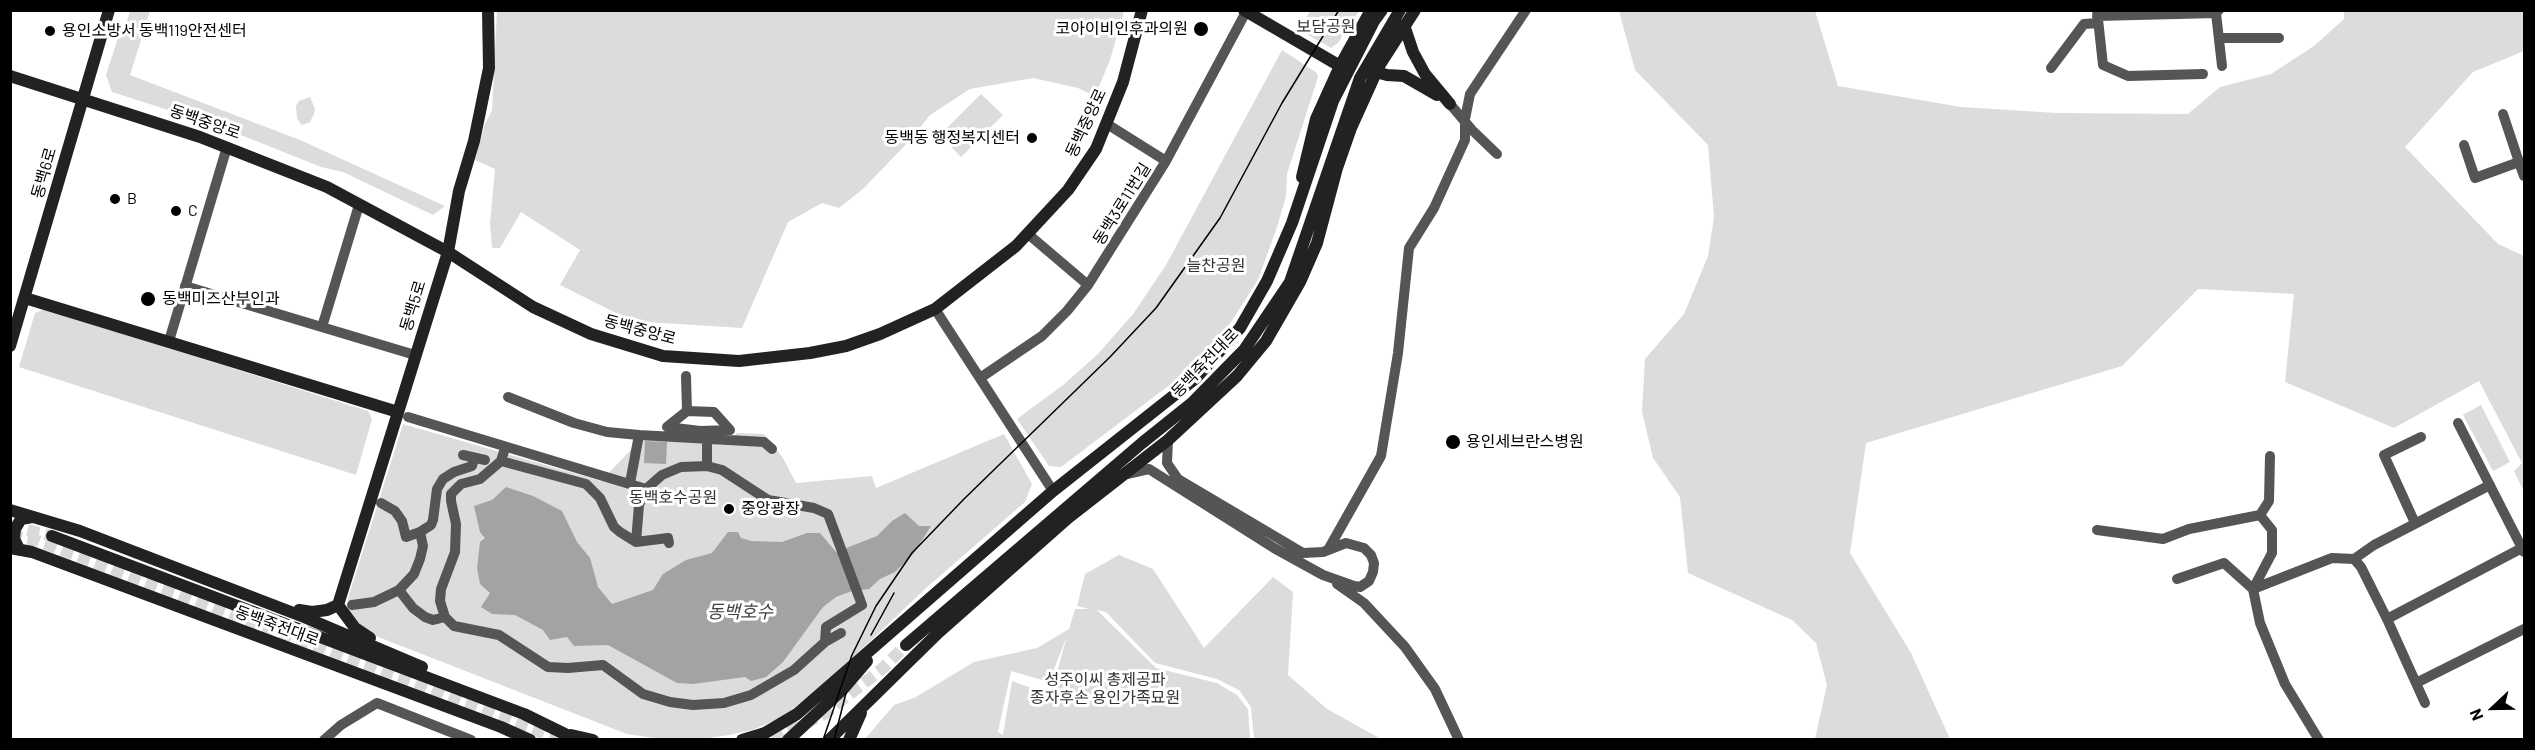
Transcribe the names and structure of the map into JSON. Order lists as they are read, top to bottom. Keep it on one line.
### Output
{"streets":{"main road":["동백중앙로","동백6로","동백5로","동백죽전대로"],"street":["동백3로11번길"]},"crossings":[["동백중앙로","동백6로"],["동백중앙로","동백5로"]],"water":["동백호수"],"parks":["보담공원","늘찬공원","동백호수공원","성주이씨 총제공파 종자후손 용인가족묘원"],"places":["코아이비인후과의원","용인소방서 동백119안전센터","동백동 행정복지센터","B","C","동백미즈산부인과","용인세브란스병원","중앙광장"],"north":"left"}
